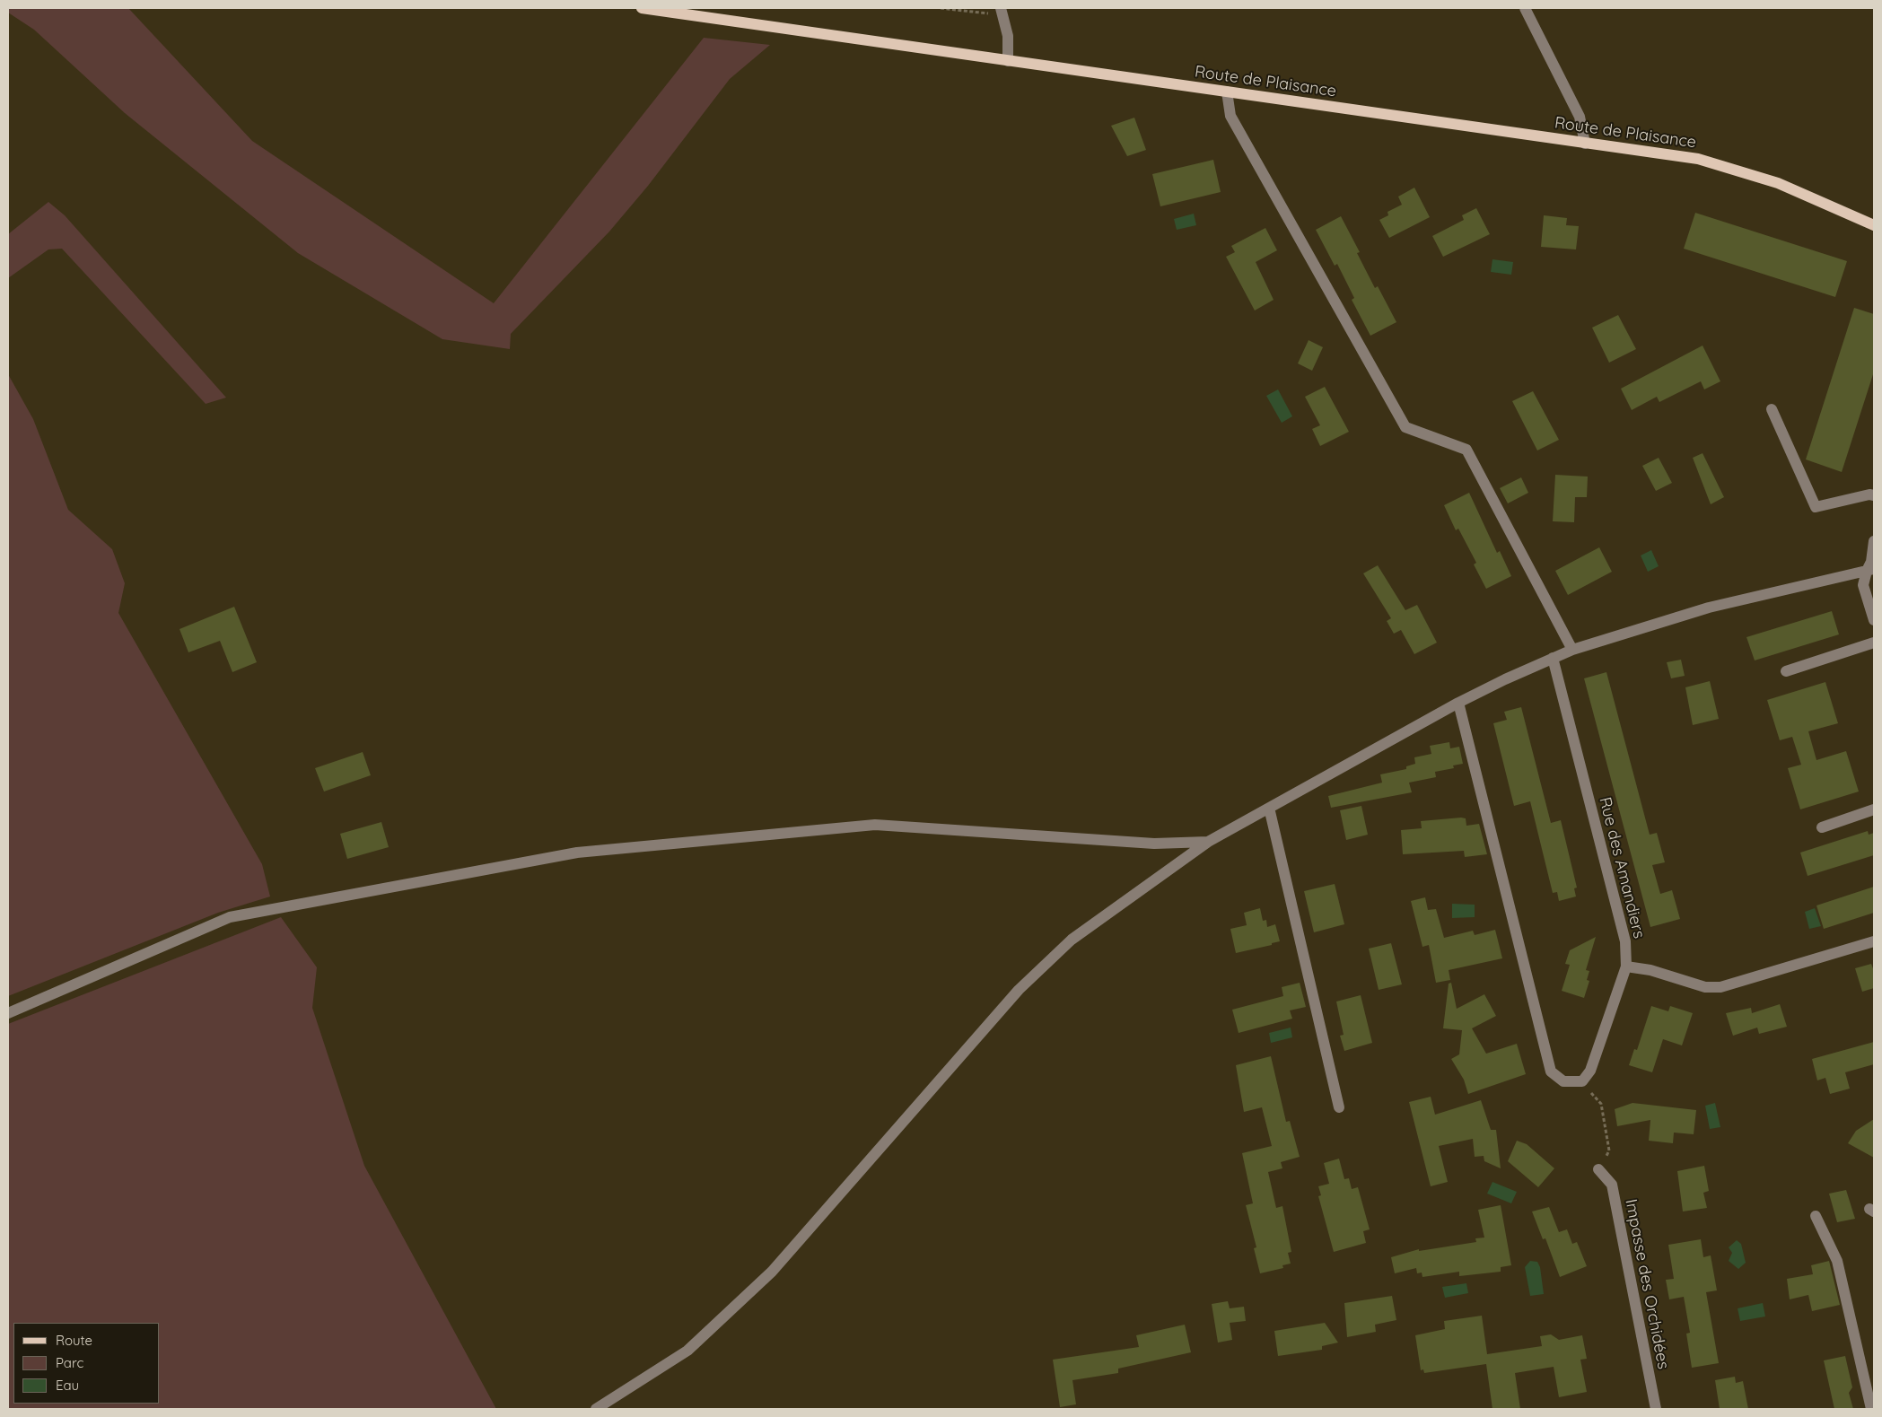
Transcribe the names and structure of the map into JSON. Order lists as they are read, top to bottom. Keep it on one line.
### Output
{"streets":{"main road":["Route de Plaisance"],"street":["Rue des Amandiers","Impasse des Orchidées"]},"legend":["Route","Parc","Eau"]}
